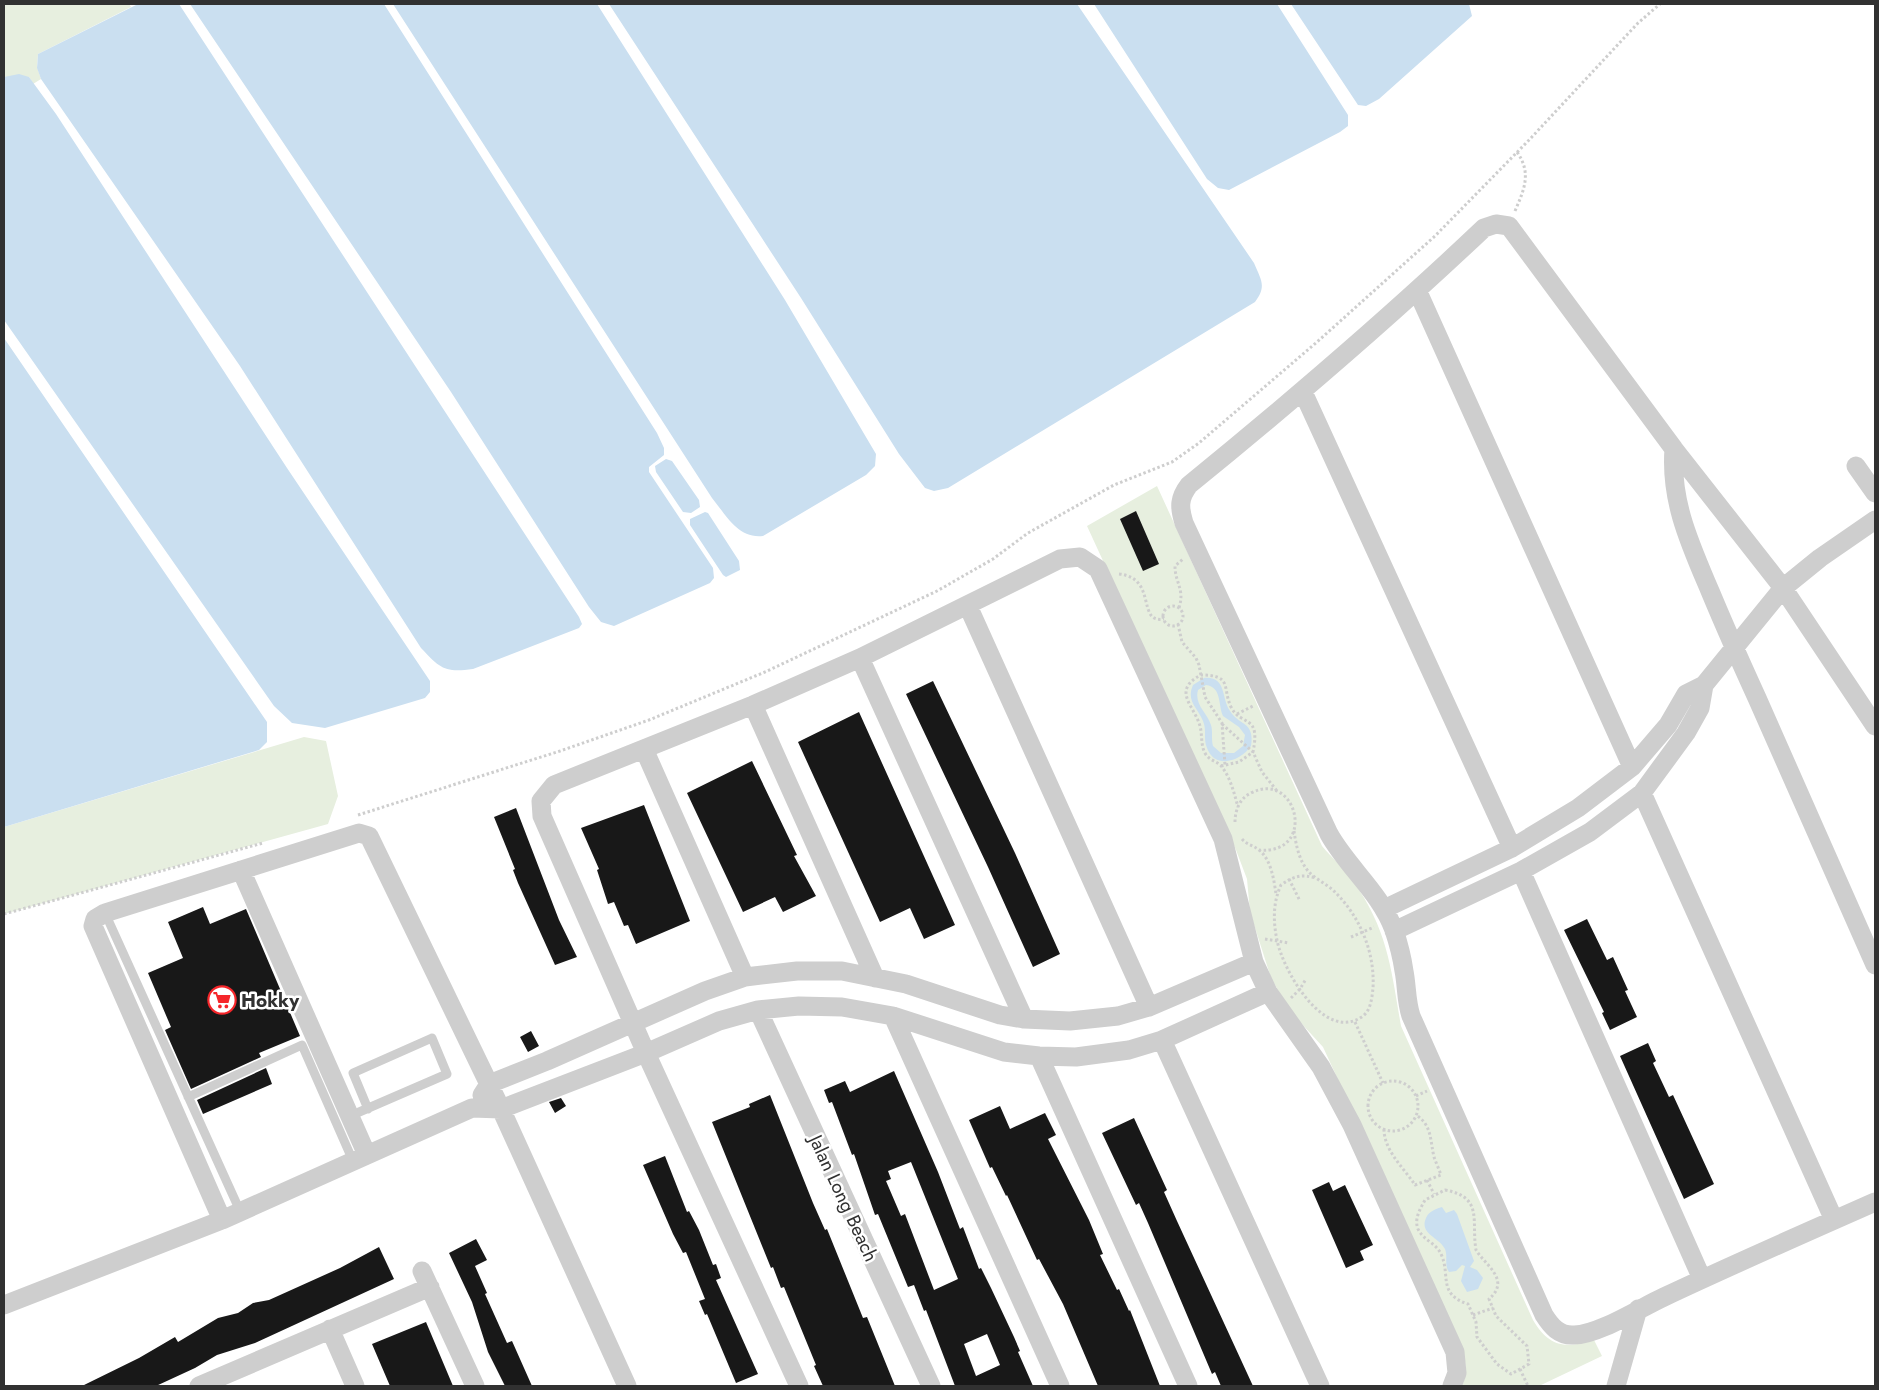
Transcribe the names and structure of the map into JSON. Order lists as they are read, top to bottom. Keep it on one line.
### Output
{"streets":{"street":["Jalan Long Beach"]},"places":{"supermarket":["Hokky"]}}
